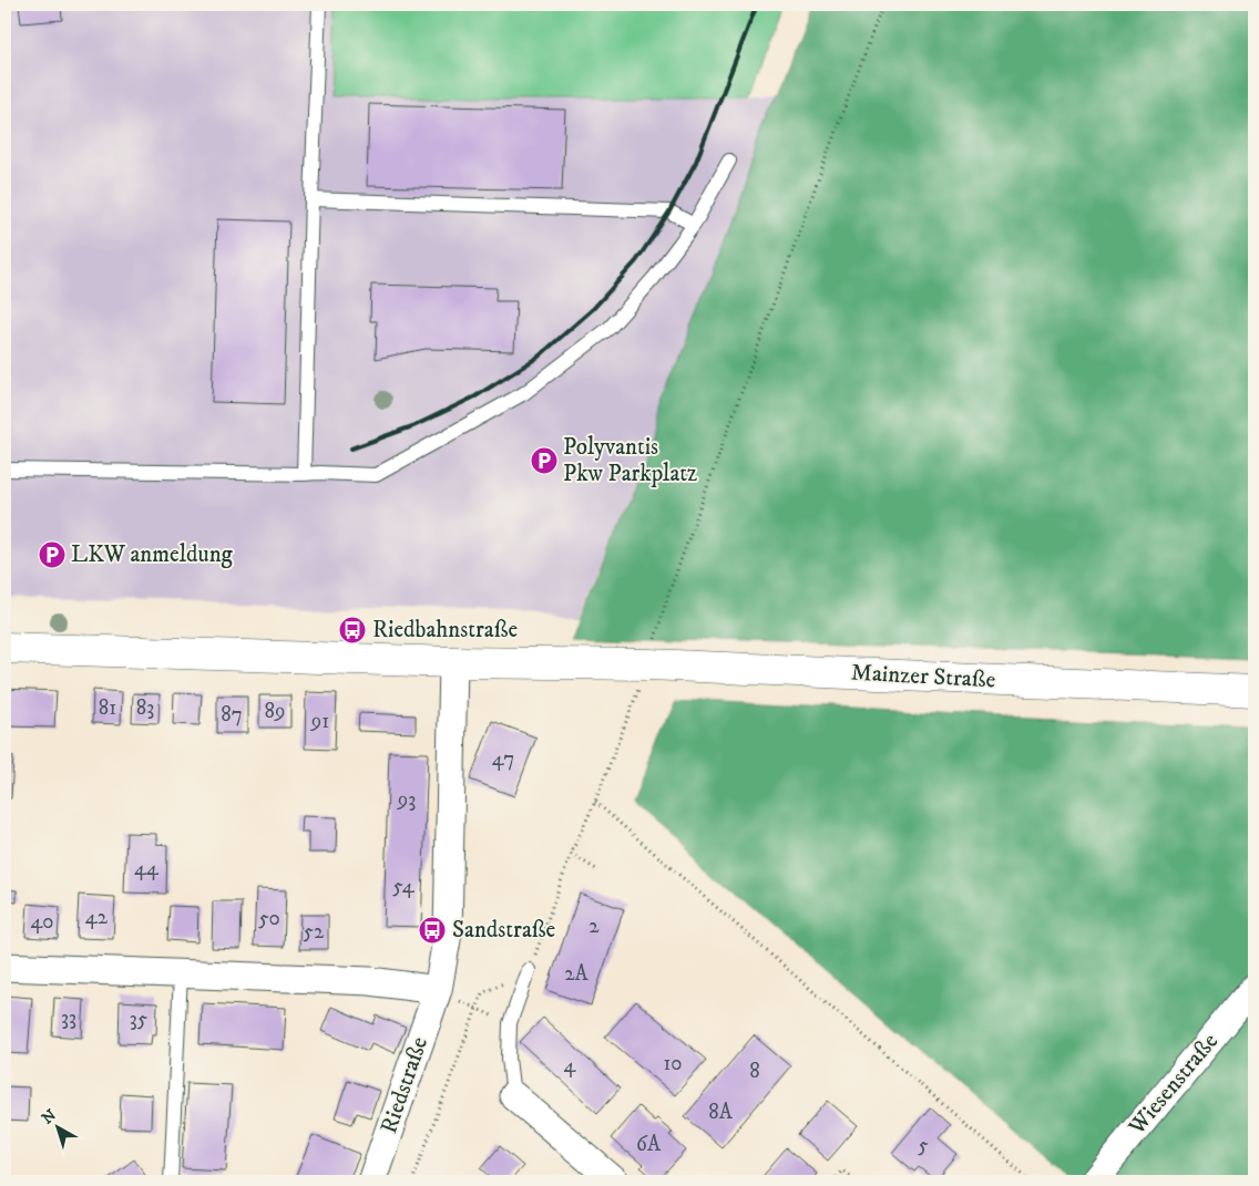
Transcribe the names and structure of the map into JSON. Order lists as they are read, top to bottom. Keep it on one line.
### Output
{"streets":{"main road":["Mainzer Straße"],"street":["Wiesenstraße","Riedstraße"]},"places":{"parking":["Polyvantis Pkw Parkplatz","LKW anmeldung"],"bus stop":["Riedbahnstraße","Sandstraße"]},"house_numbers":["81","83","89","87","91","47","93","44","54","42","50","40","2","52","2A","33","35","10","4","8","8A","6A","5"],"north":"top left"}
